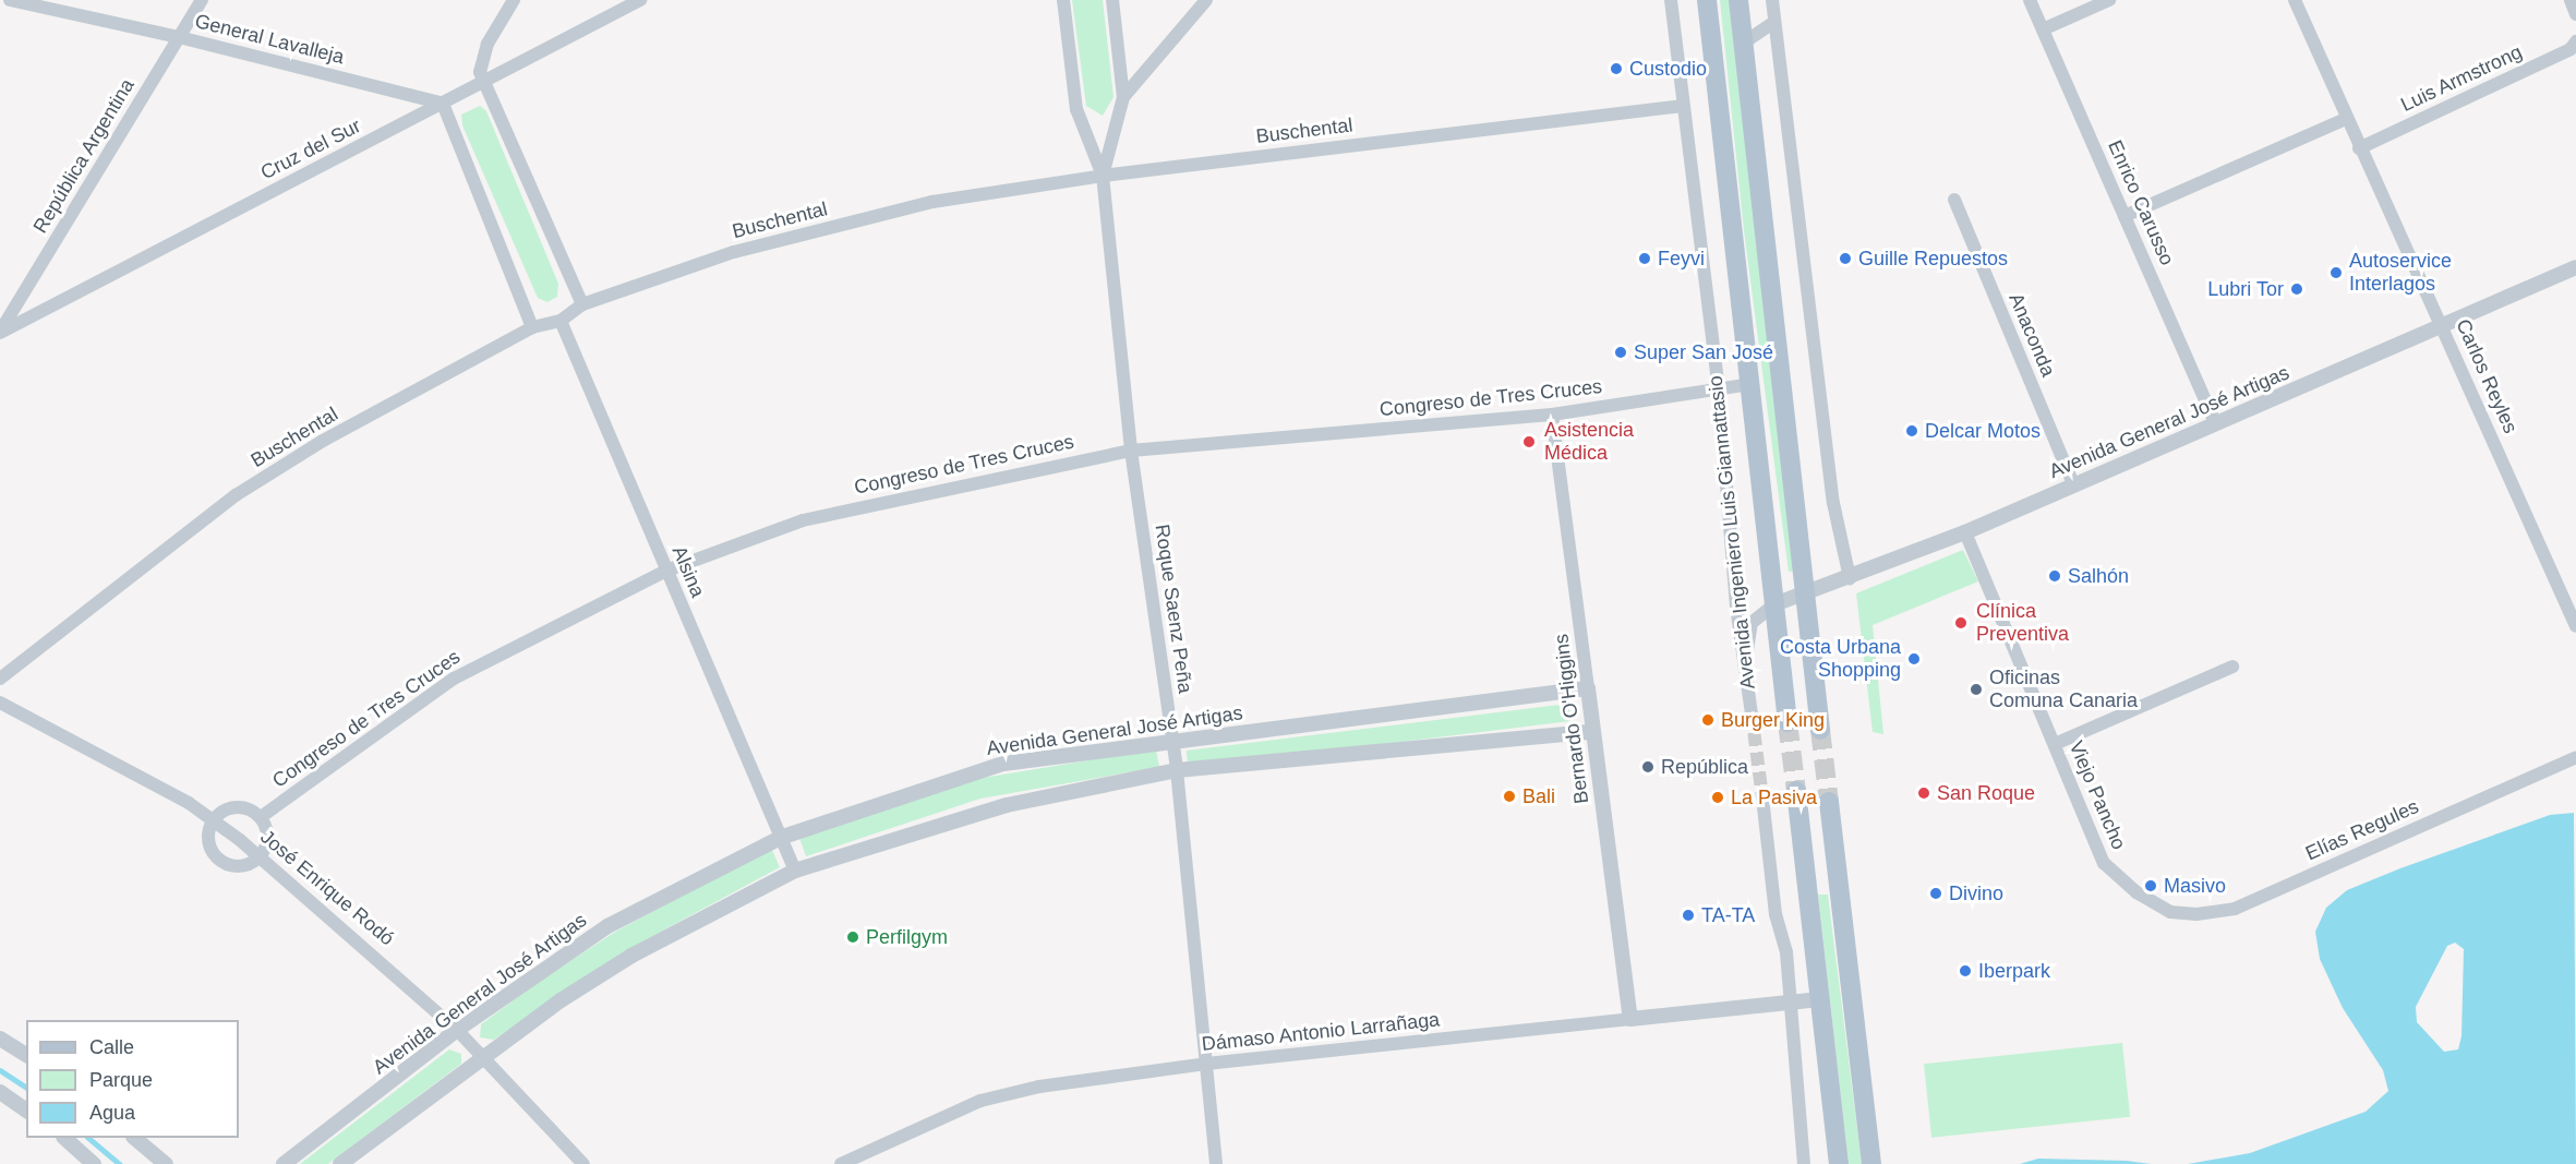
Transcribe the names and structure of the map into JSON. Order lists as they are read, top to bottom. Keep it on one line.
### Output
{"streets":{"main road":["Avenida Ingeniero Luis Giannattasio"],"street":["General Lavalleja","Luis Armstrong","Buschental","Cruz del Sur","República Argentina","Enrico Carusso","Anaconda","Carlos Reyles","Congreso de Tres Cruces","Avenida General José Artigas","Alsina","Roque Saenz Peña","Bernardo O'Higgins","Viejo Pancho","Elías Regules","José Enrique Rodó","Dámaso Antonio Larrañaga"]},"crossings":[["General Lavalleja","Cruz del Sur"],["General Lavalleja","República Argentina"],["Luis Armstrong","Carlos Reyles"],["Buschental","Avenida Ingeniero Luis Giannattasio"],["Buschental","Alsina"],["Buschental","Roque Saenz Peña"],["Cruz del Sur","República Argentina"],["Enrico Carusso","Avenida General José Artigas"],["Anaconda","Avenida General José Artigas"],["Carlos Reyles","Avenida General José Artigas"],["Congreso de Tres Cruces","Avenida Ingeniero Luis Giannattasio"],["Congreso de Tres Cruces","Alsina"],["Congreso de Tres Cruces","Roque Saenz Peña"],["Congreso de Tres Cruces","Bernardo O'Higgins"],["Avenida General José Artigas","Avenida Ingeniero Luis Giannattasio"],["Avenida General José Artigas","Alsina"],["Avenida General José Artigas","Roque Saenz Peña"],["Avenida General José Artigas","Bernardo O'Higgins"],["Avenida General José Artigas","Viejo Pancho"],["Avenida General José Artigas","José Enrique Rodó"],["Roque Saenz Peña","Dámaso Antonio Larrañaga"],["Bernardo O'Higgins","Dámaso Antonio Larrañaga"],["Viejo Pancho","Elías Regules"]],"places":["Custodio","Feyvi","Guille Repuestos","Autoservice Interlagos","Lubri Tor","Super San José","Delcar Motos","Asistencia Médica","Salhón","Clínica Preventiva","Costa Urbana Shopping","Oficinas Comuna Canaria","Burger King","República","San Roque","Bali","La Pasiva","Masivo","Divino","TA-TA","Perfilgym","Iberpark"],"legend":["Calle","Parque","Agua"]}
